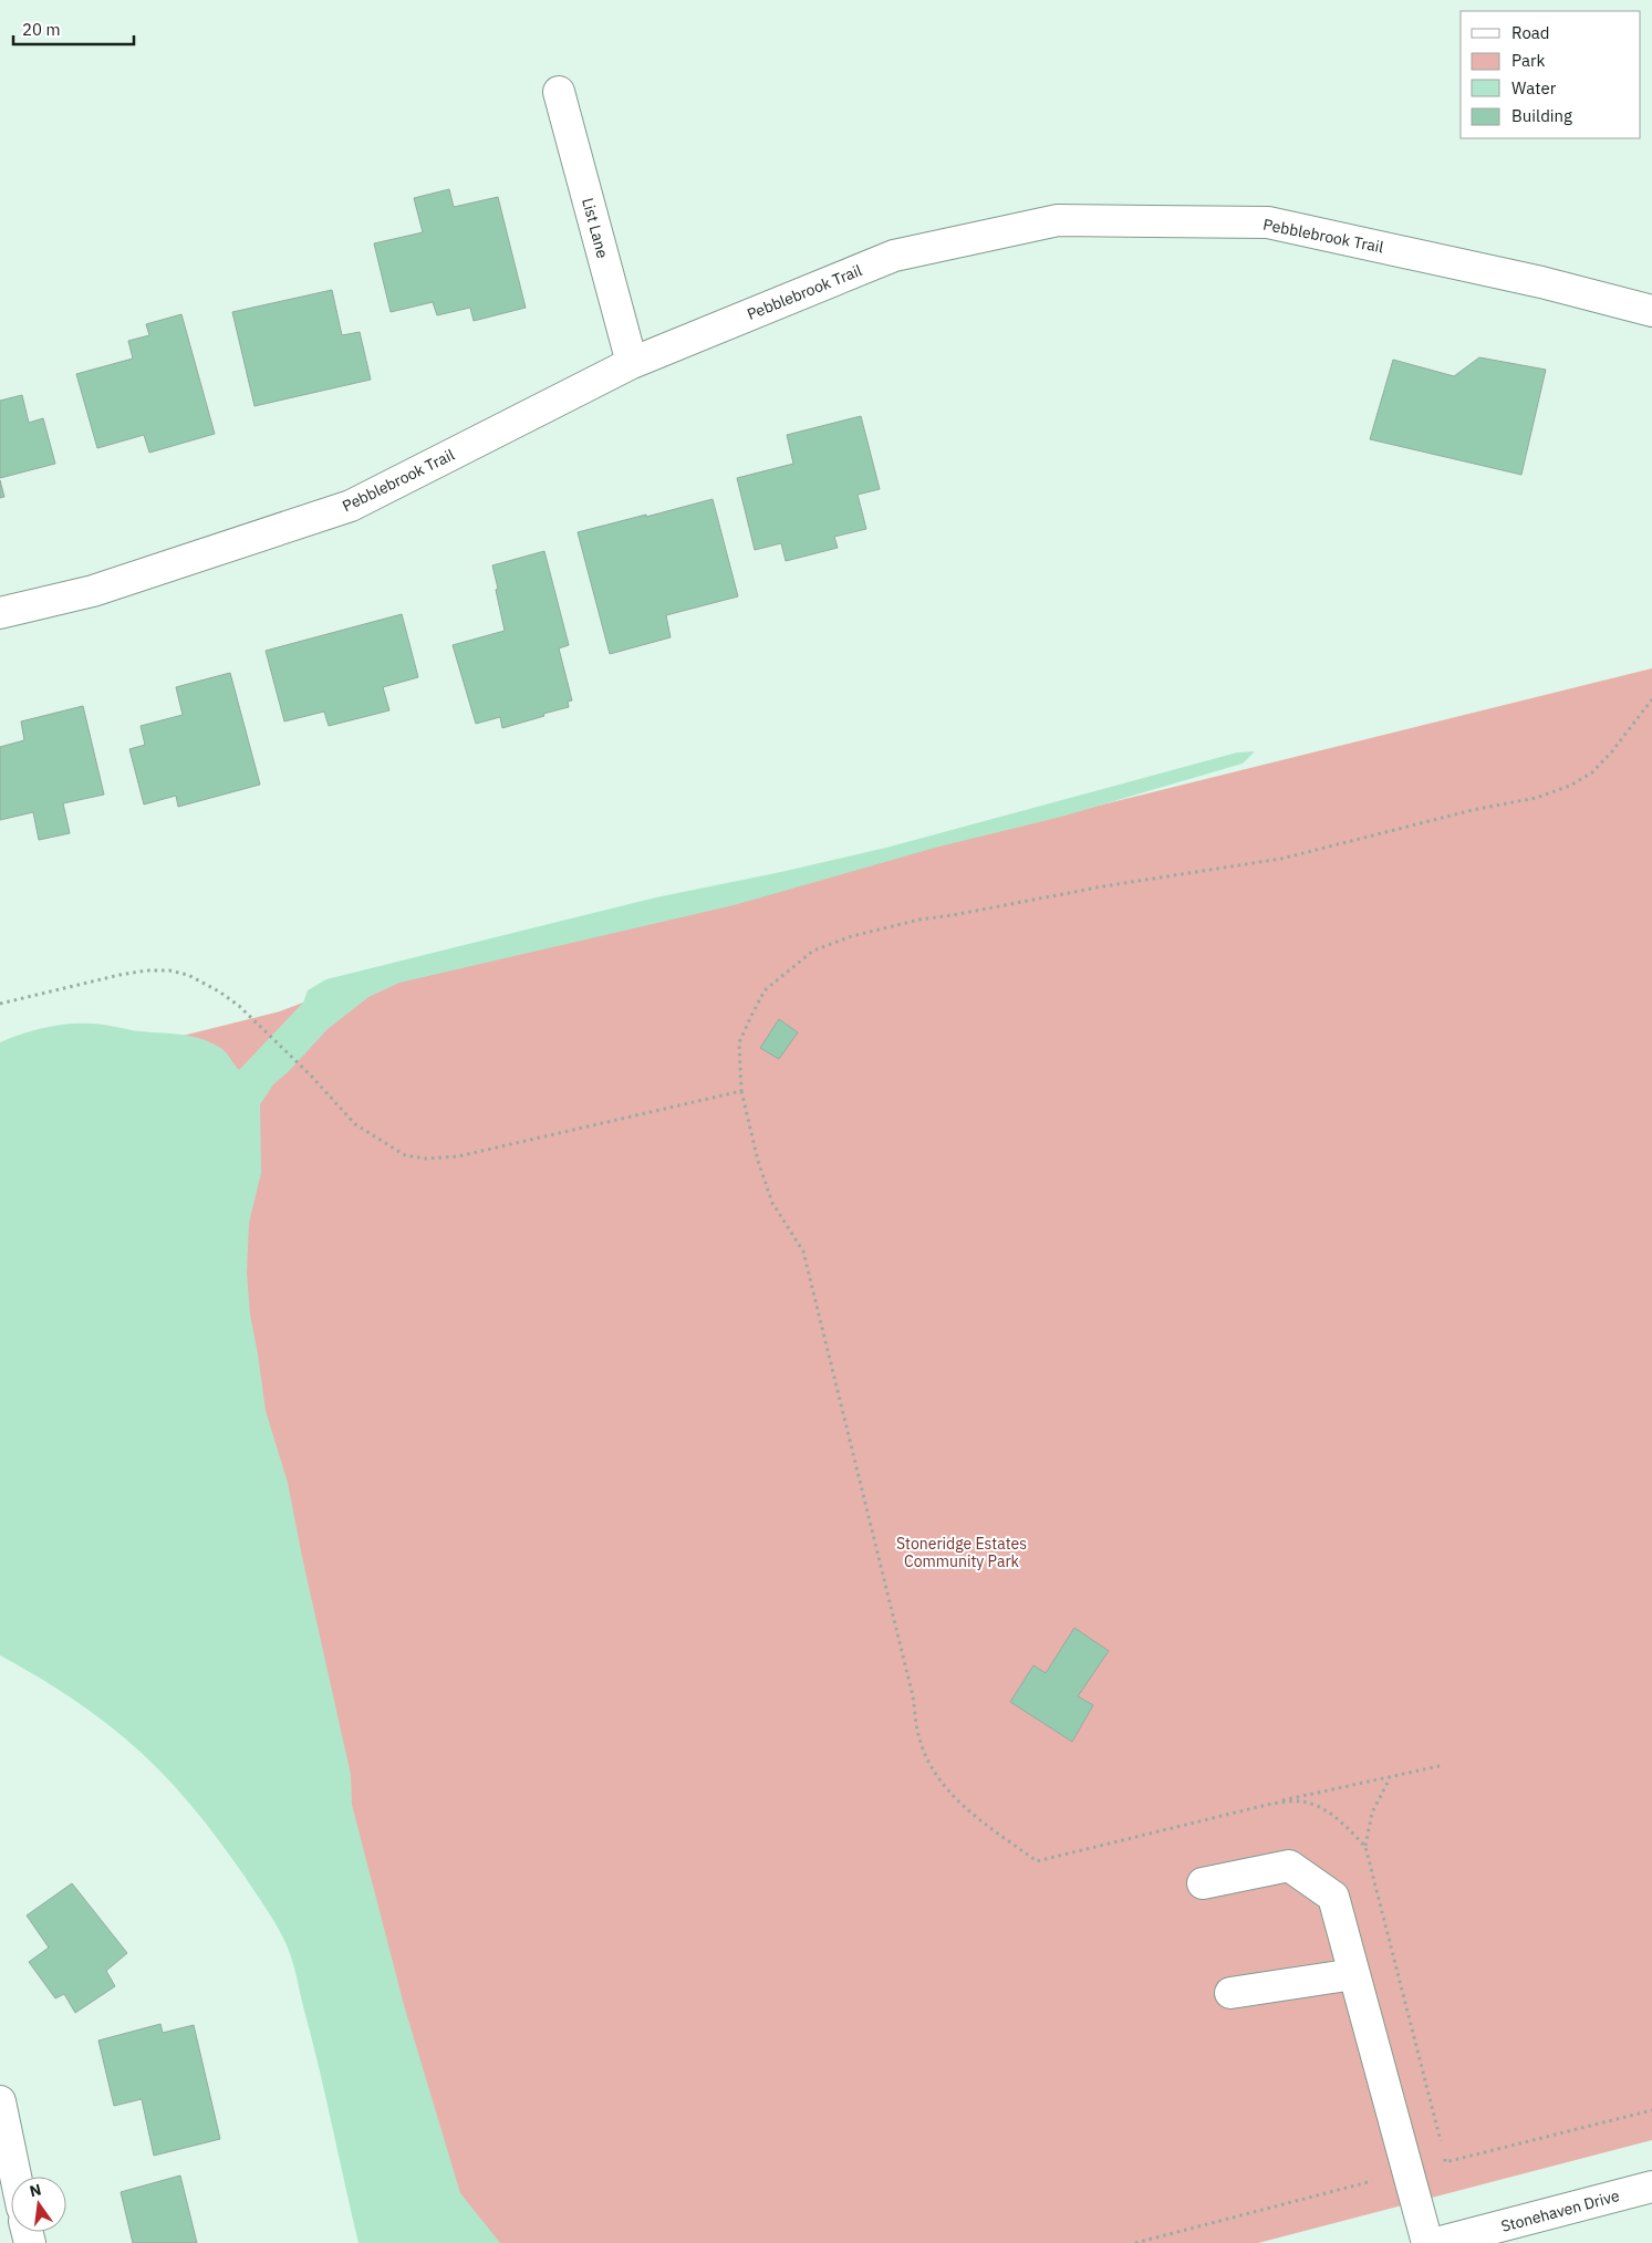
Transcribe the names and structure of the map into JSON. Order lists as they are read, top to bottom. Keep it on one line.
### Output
{"streets":{"street":["List Lane","Pebblebrook Trail","Stonehaven Drive"]},"crossings":[["List Lane","Pebblebrook Trail"]],"parks":["Stoneridge Estates Community Park"],"legend":["Road","Park","Water","Building"],"scale_bar":"20 m","north":"top"}
